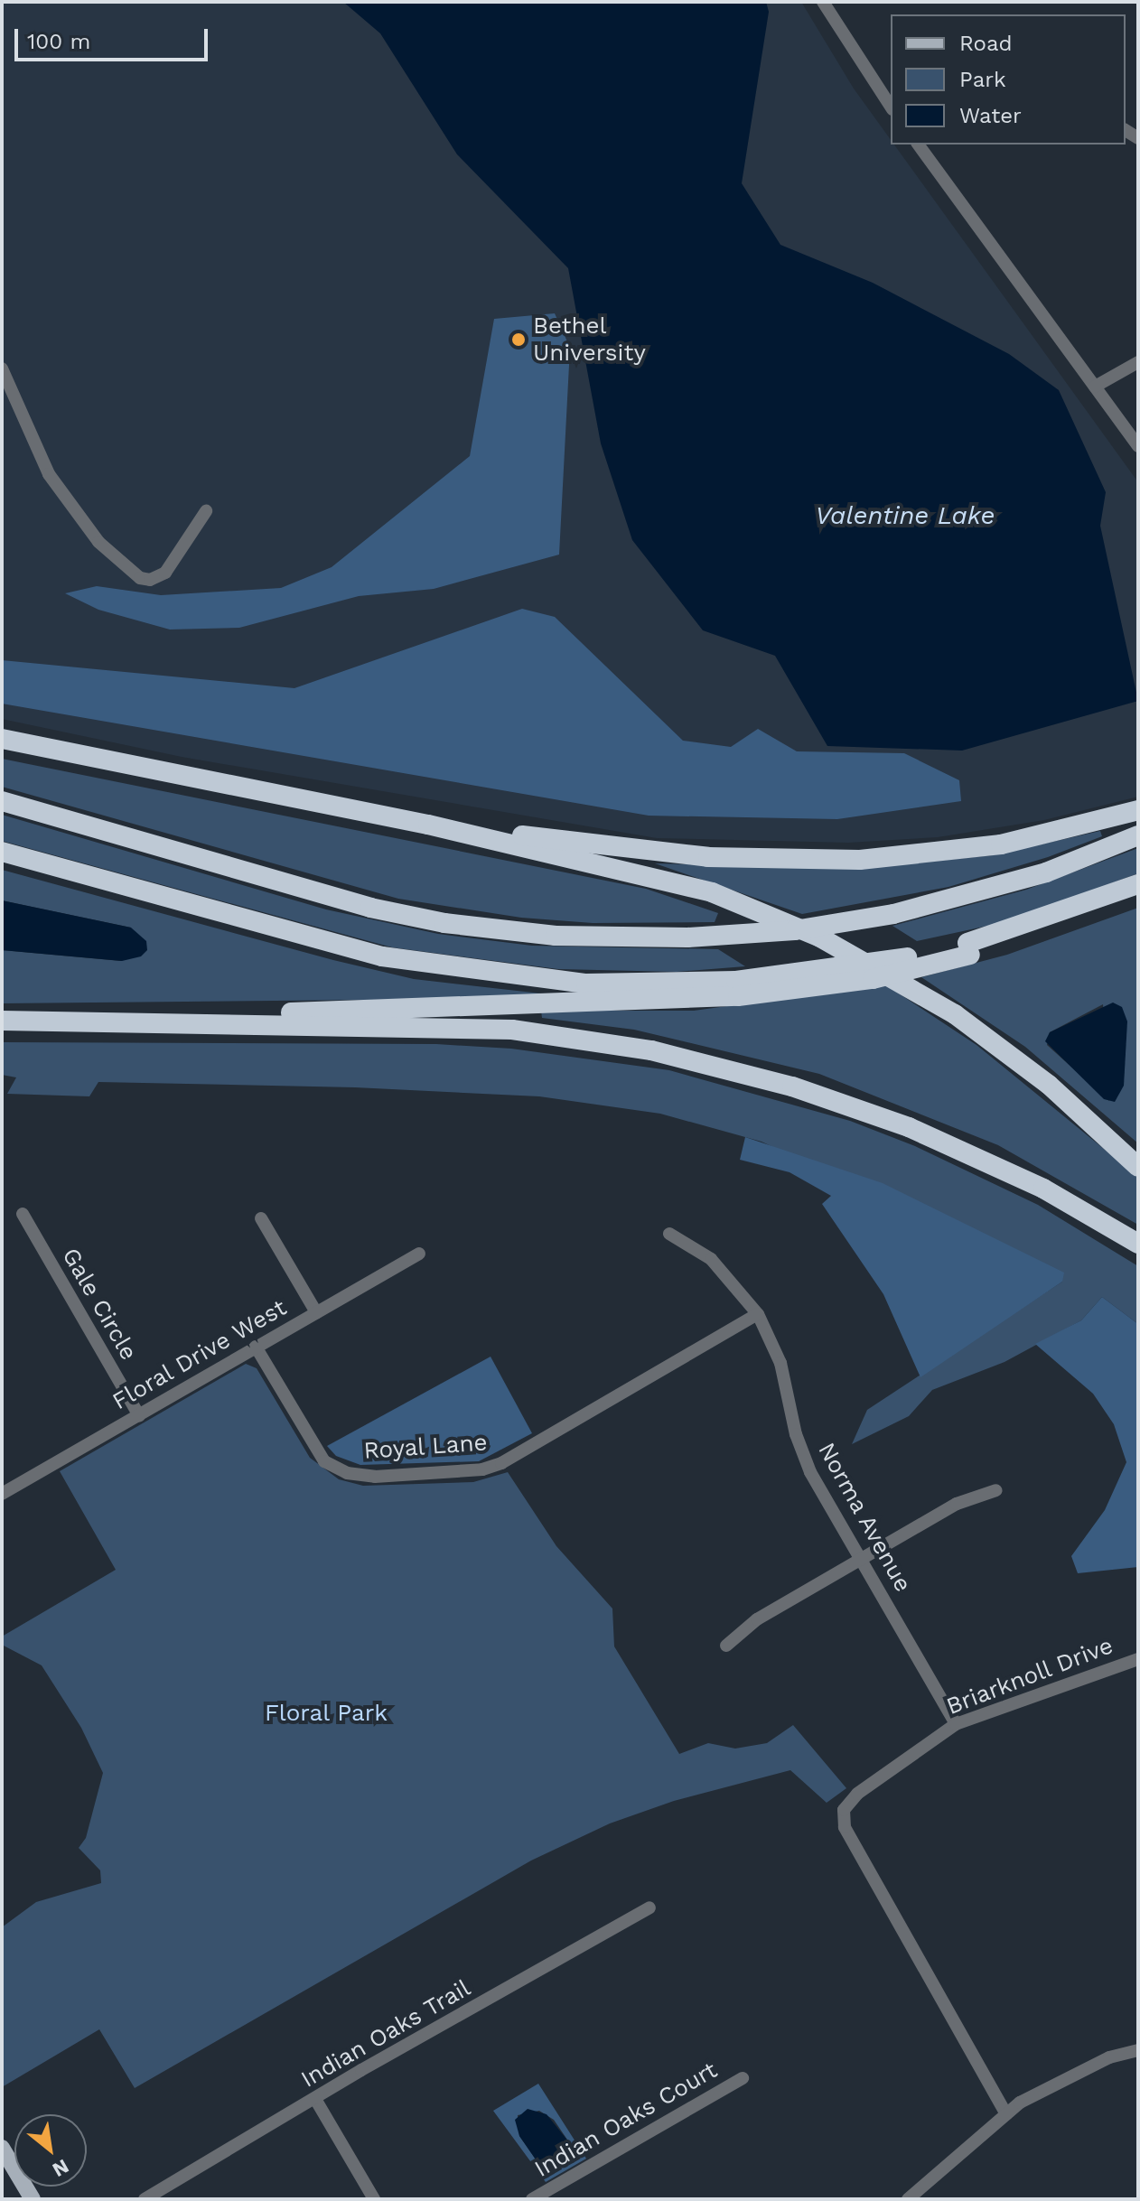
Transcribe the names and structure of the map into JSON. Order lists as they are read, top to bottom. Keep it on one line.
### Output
{"streets":{"street":["Gale Circle","Floral Drive West","Royal Lane","Norma Avenue","Briarknoll Drive","Indian Oaks Trail","Indian Oaks Court"]},"crossings":[["Gale Circle","Floral Drive West"],["Floral Drive West","Royal Lane"],["Royal Lane","Norma Avenue"],["Norma Avenue","Briarknoll Drive"]],"water":["Valentine Lake"],"parks":["Floral Park"],"places":["Bethel University"],"legend":["Road","Park","Water"],"scale_bar":"100 m","north":"bottom right"}
